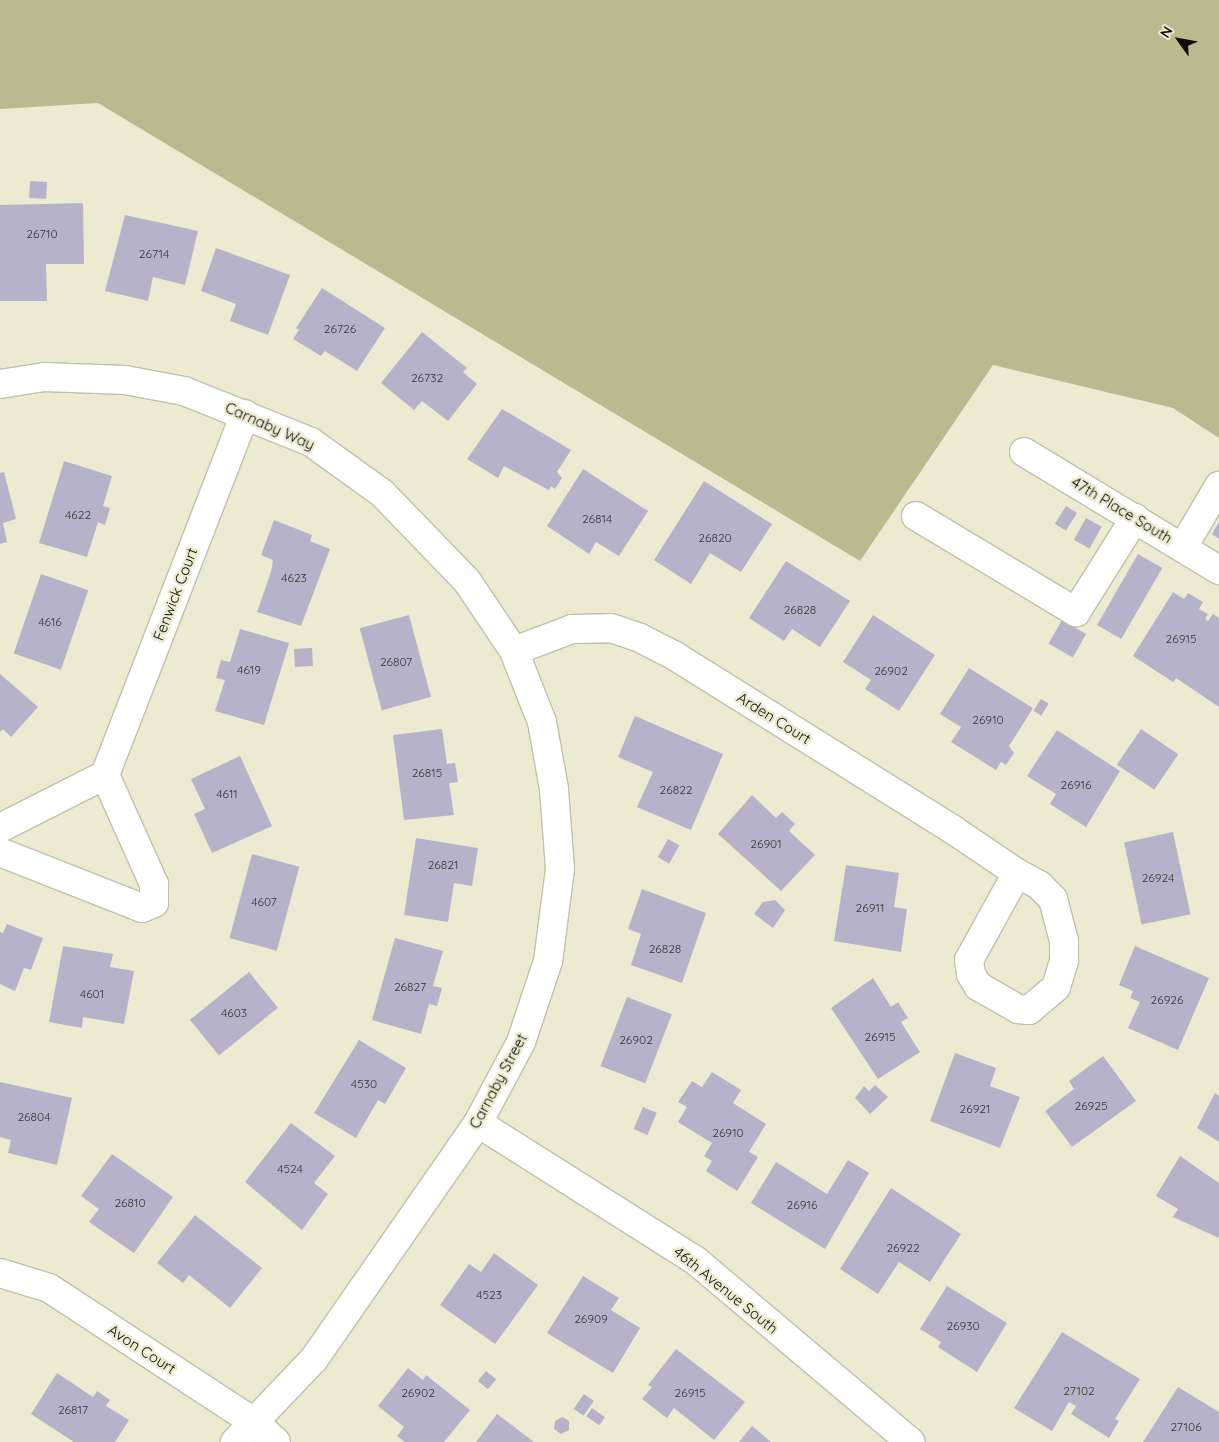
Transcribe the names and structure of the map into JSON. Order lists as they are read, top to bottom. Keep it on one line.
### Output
{"streets":{"street":["Carnaby Way","47th Place South","Fenwick Court","Arden Court","Carnaby Street","46th Avenue South","Avon Court"]},"crossings":[["Carnaby Way","Fenwick Court"],["Carnaby Way","Arden Court"],["Carnaby Way","Carnaby Street"],["Arden Court","Carnaby Street"],["Carnaby Street","46th Avenue South"],["Carnaby Street","Avon Court"]],"house_numbers":["26710","26714","26726","26732","4622","26814","26820","4623","26828","4616","26915","26807","4619","26902","26910","26815","26916","26822","4611","26901","26821","26924","4607","26911","26828","26827","4601","26926","4603","26915","26902","4530","26925","26921","26804","26910","4524","26810","26916","26922","4523","26909","26930","27102","26902","26915","26817","27106"],"north":"top left"}
